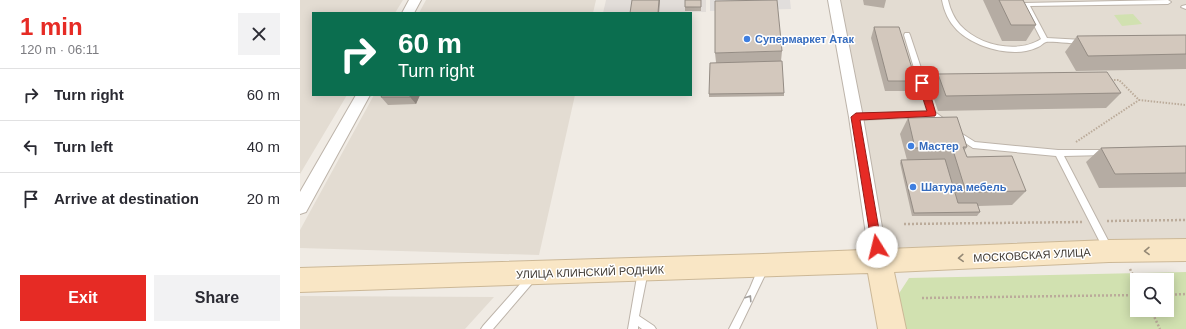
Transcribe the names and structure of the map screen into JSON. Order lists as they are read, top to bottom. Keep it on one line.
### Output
{"streets":{"main road":["МОСКОВСКАЯ УЛИЦА","УЛИЦА КЛИНСКИЙ РОДНИК"]},"crossings":[["МОСКОВСКАЯ УЛИЦА","УЛИЦА КЛИНСКИЙ РОДНИК"]],"one_way":["МОСКОВСКАЯ УЛИЦА"],"places":["Супермаркет Атак","Мастер","Шатура мебель"],"page":{"heading":["1 min","120 m · 06:11"],"turn":["60 m","Turn right"],"list":[{"name":"Turn right","value":"60 m"},{"name":"Turn left","value":"40 m"},{"name":"Arrive at destination","value":"20 m"}],"buttons":["Exit","Share"]}}
